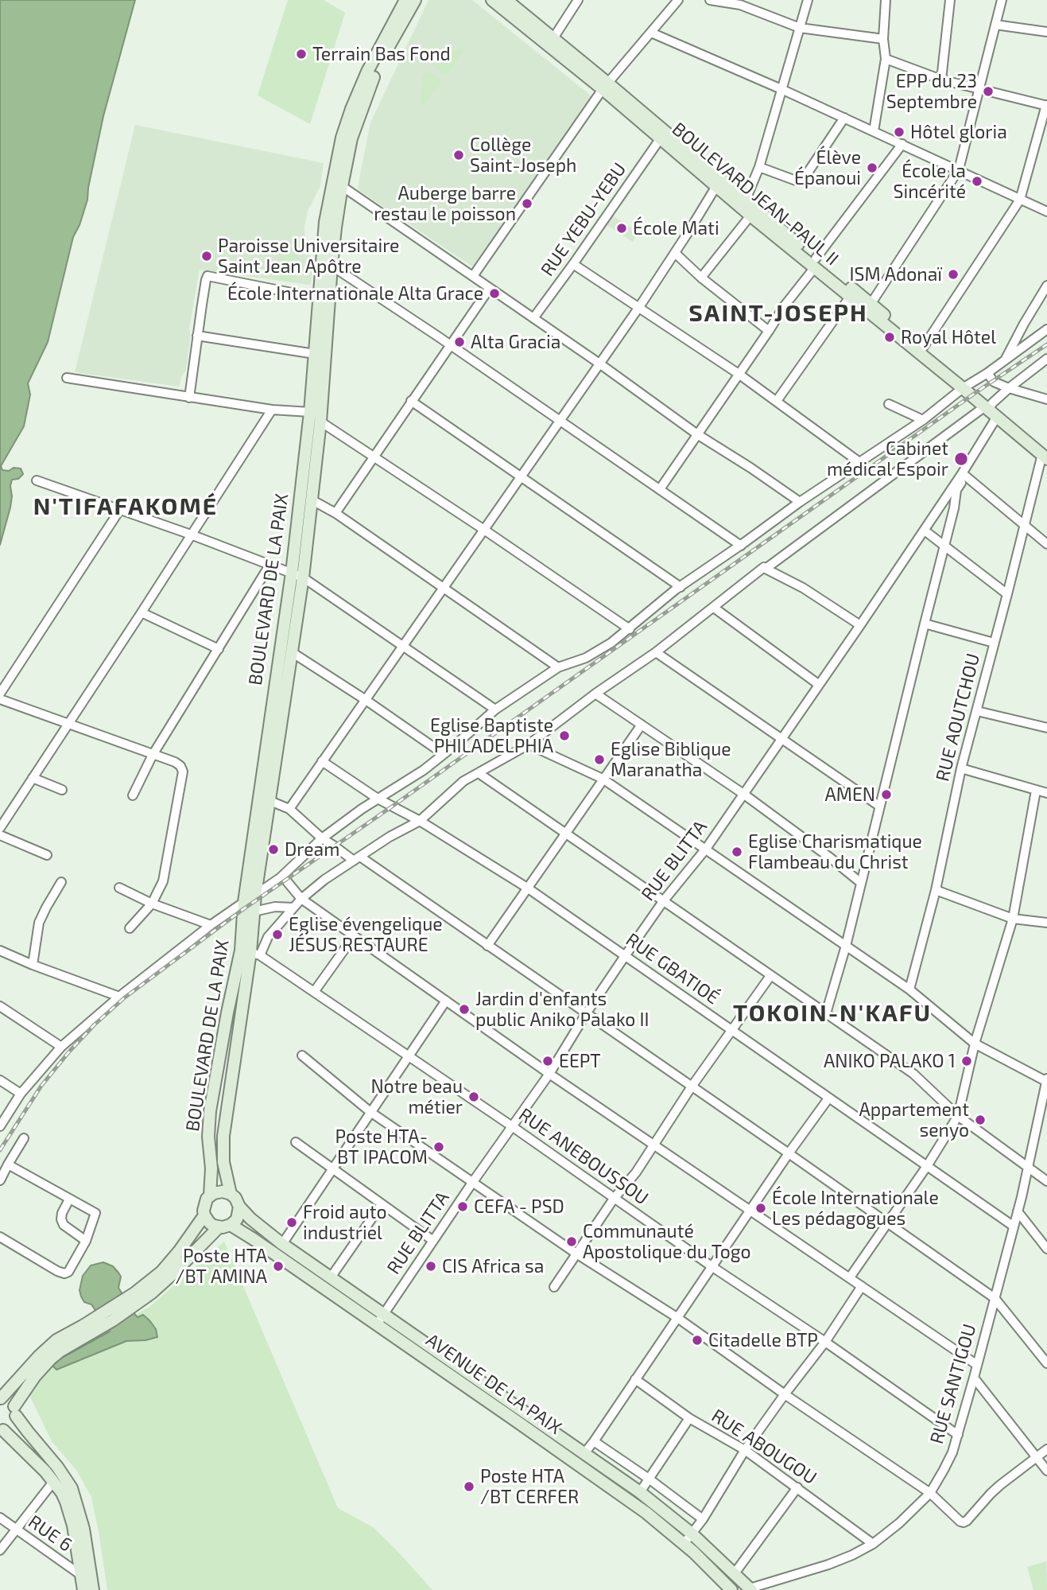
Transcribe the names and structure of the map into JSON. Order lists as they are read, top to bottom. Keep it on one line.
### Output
{"streets":{"main road":["BOULEVARD JEAN-PAUL II","BOULEVARD DE LA PAIX","AVENUE DE LA PAIX"],"street":["RUE YEBU-YEBU","RUE AOUTCHOU","RUE BLITTA","RUE GBATIOÉ","RUE ANEBOUSSOU","RUE SANTIGOU","RUE ABOUGOU","RUE 6"]},"crossings":[["BOULEVARD JEAN-PAUL II","RUE YEBU-YEBU"],["BOULEVARD JEAN-PAUL II","RUE AOUTCHOU"],["BOULEVARD JEAN-PAUL II","RUE BLITTA"],["BOULEVARD DE LA PAIX","RUE ANEBOUSSOU"],["BOULEVARD DE LA PAIX","AVENUE DE LA PAIX"],["RUE BLITTA","RUE GBATIOÉ"],["RUE BLITTA","RUE ANEBOUSSOU"],["RUE BLITTA","AVENUE DE LA PAIX"],["RUE GBATIOÉ","RUE SANTIGOU"],["RUE ANEBOUSSOU","RUE SANTIGOU"],["RUE SANTIGOU","RUE ABOUGOU"]],"districts":["SAINT-JOSEPH","N'TIFAFAKOMÉ","TOKOIN-N'KAFU"],"places":["Terrain Bas Fond","EPP du 23 Septembre","Hôtel gloria","Collège Saint-Joseph","Élève Épanoui","École la Sincérité","Auberge barre restau le poisson","École Mati","Paroisse Universitaire Saint Jean Apôtre","ISM Adonaï","École Internationale Alta Grace","Royal Hôtel","Alta Gracia","Cabinet médical Espoir","Eglise Baptiste PHILADELPHIA","Eglise Biblique Maranatha","AMEN","Dream","Eglise Charismatique Flambeau du Christ","Eglise évengelique JÉSUS RESTAURE","Jardin d'enfants public Aniko Palako II","EEPT","ANIKO PALAKO 1","Notre beau métier","Appartement senyo","Poste HTA- BT IPACOM","CEFA - PSD","École Internationale Les pédagogues","Froid auto industriel","Communauté Apostolique du Togo","Poste HTA /BT AMINA","CIS Africa sa","Citadelle BTP","Poste HTA /BT CERFER"]}
